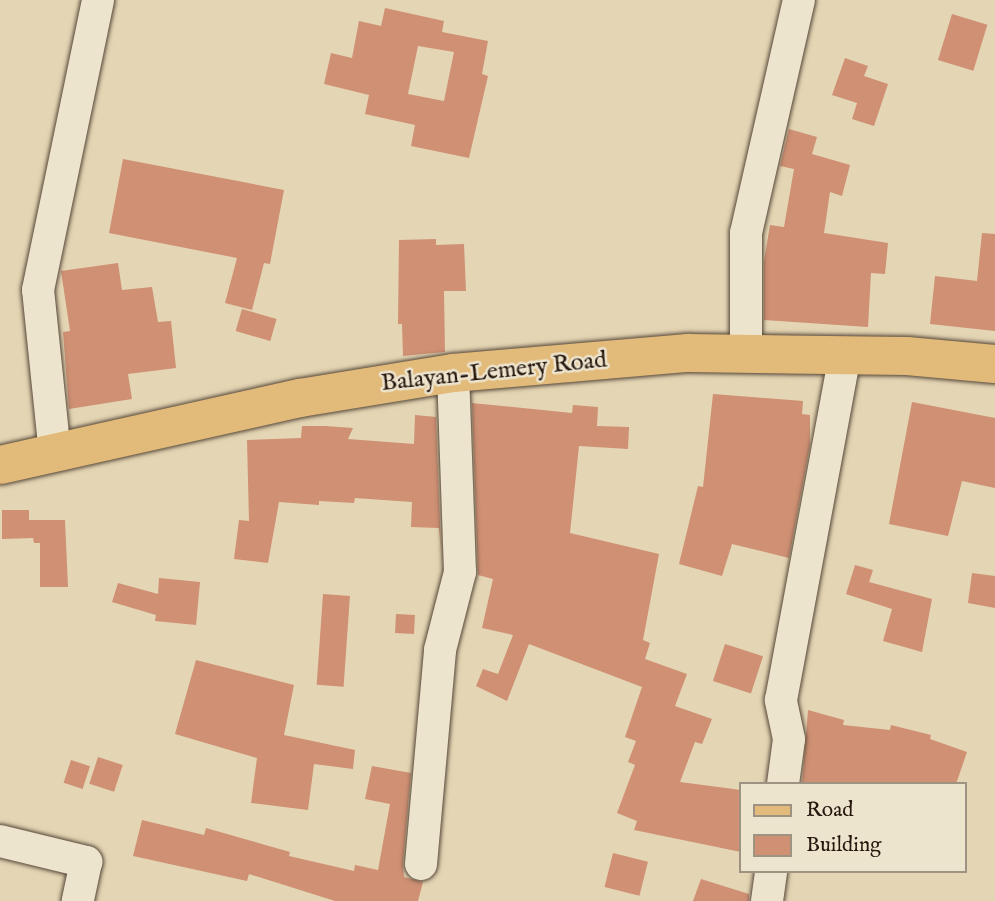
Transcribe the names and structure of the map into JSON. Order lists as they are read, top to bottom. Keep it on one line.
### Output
{"streets":{"main road":["Balayan-Lemery Road"]},"legend":["Road","Building"]}
